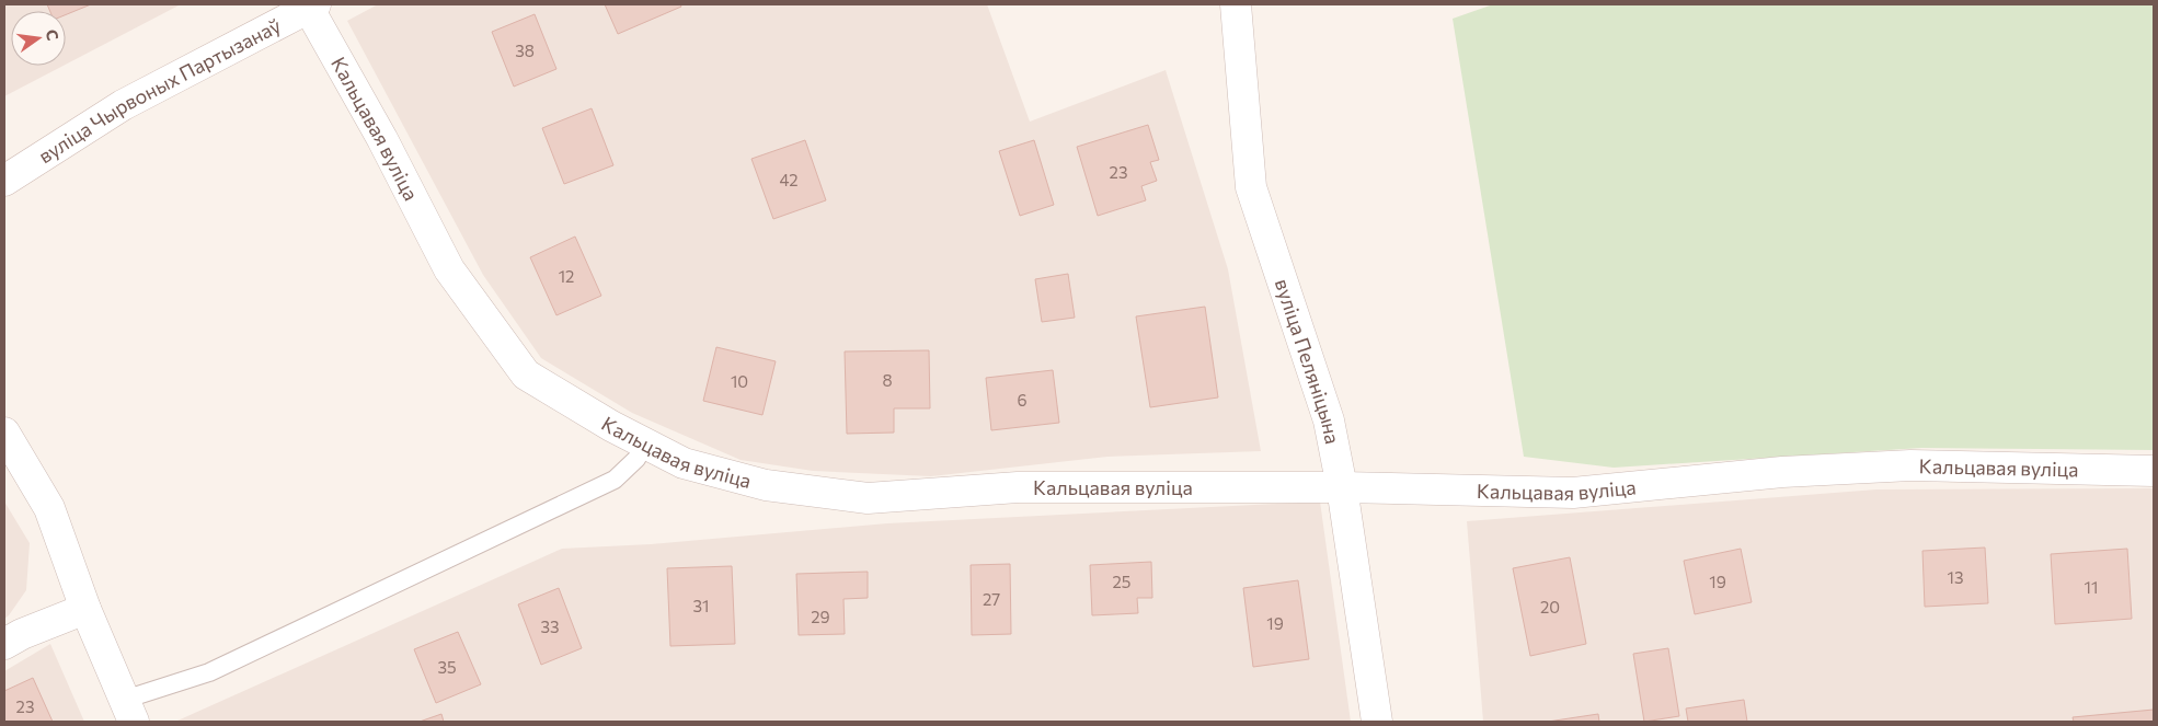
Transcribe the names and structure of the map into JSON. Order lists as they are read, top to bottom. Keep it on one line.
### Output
{"streets":{"street":["вуліца Чырвоных Партызанаў","Кальцавая вуліца","вуліца Пеляніцына"]},"crossings":[["вуліца Чырвоных Партызанаў","Кальцавая вуліца"],["Кальцавая вуліца","вуліца Пеляніцына"]],"house_numbers":["38","23","42","12","8","10","6","13","25","19","11","27","31","20","29","19","33","35","23"],"north":"right"}
